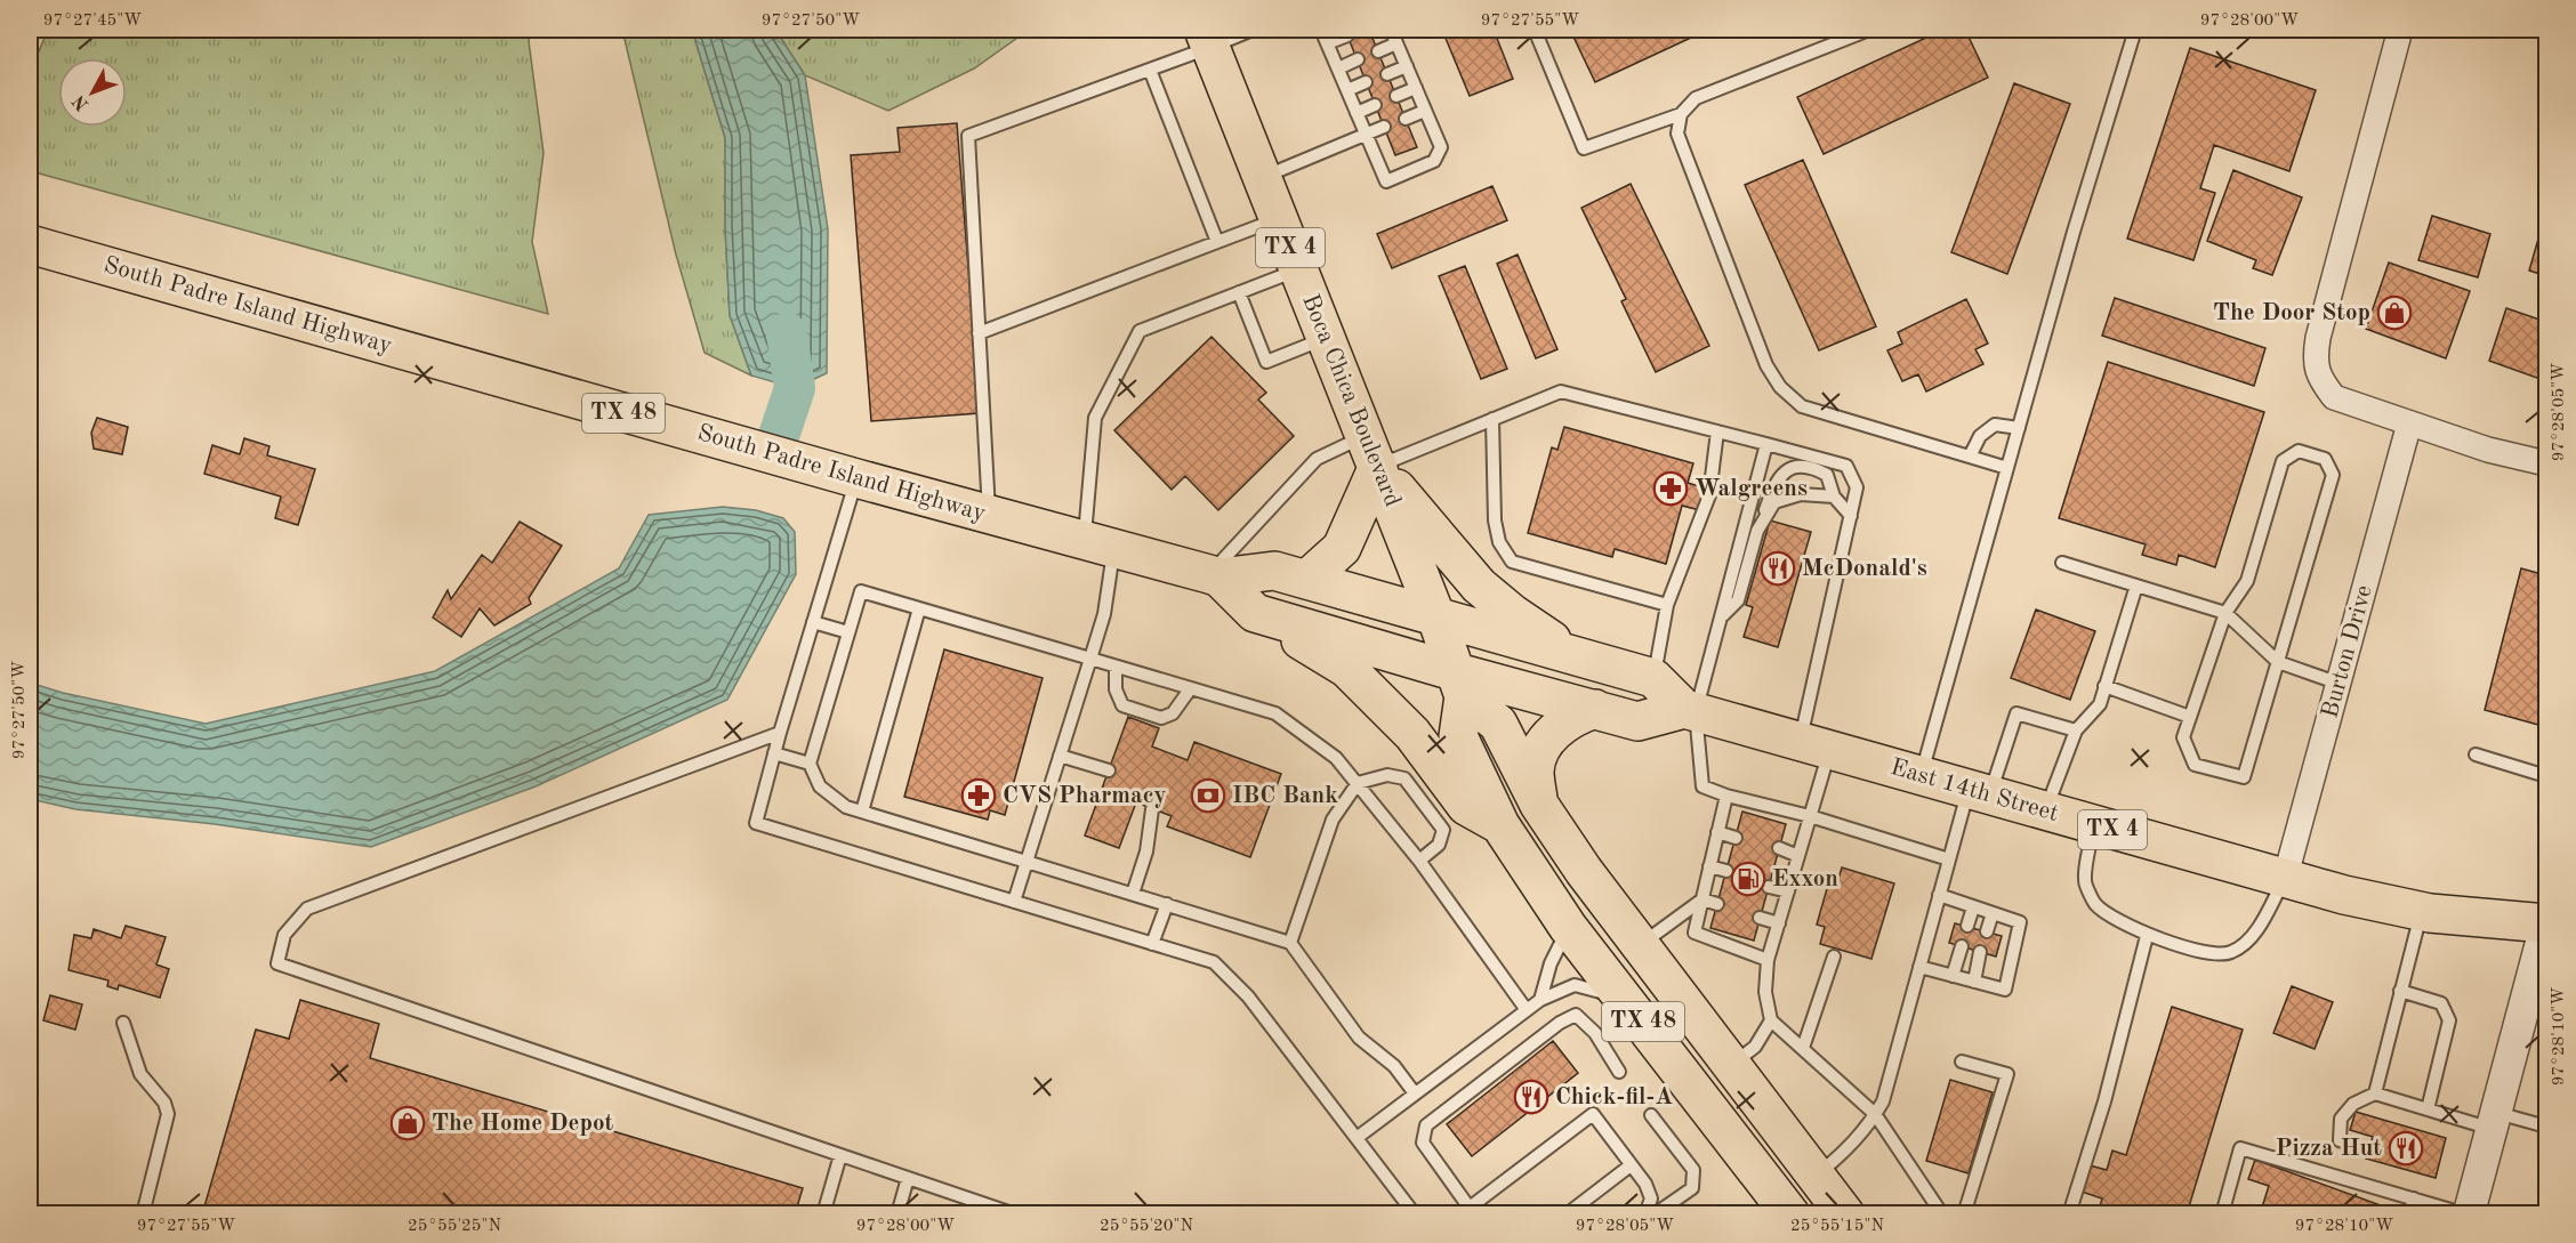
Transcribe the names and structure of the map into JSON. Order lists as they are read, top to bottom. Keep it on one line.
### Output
{"streets":{"main road":["TX 4","South Padre Island Highway","Boca Chica Boulevard","TX 48","East 14th Street"],"street":["Burton Drive"]},"crossings":[["TX 4","Boca Chica Boulevard"],["South Padre Island Highway","Boca Chica Boulevard"],["South Padre Island Highway","TX 48"],["Boca Chica Boulevard","TX 48"],["Burton Drive","East 14th Street"]],"places":{"shop":["The Door Stop","The Home Depot"],"pharmacy":["Walgreens","CVS Pharmacy"],"restaurant":["McDonald's","Chick-fil-A","Pizza Hut"],"bank":["IBC Bank"],"fuel station":["Exxon"]},"north":"bottom left","coordinates":["97°27'45\"W","97°27'50\"W","97°27'55\"W","97°28'00\"W","97°28'05\"W","97°28'10\"W","25°55'25\"N","25°55'20\"N","25°55'15\"N"]}
